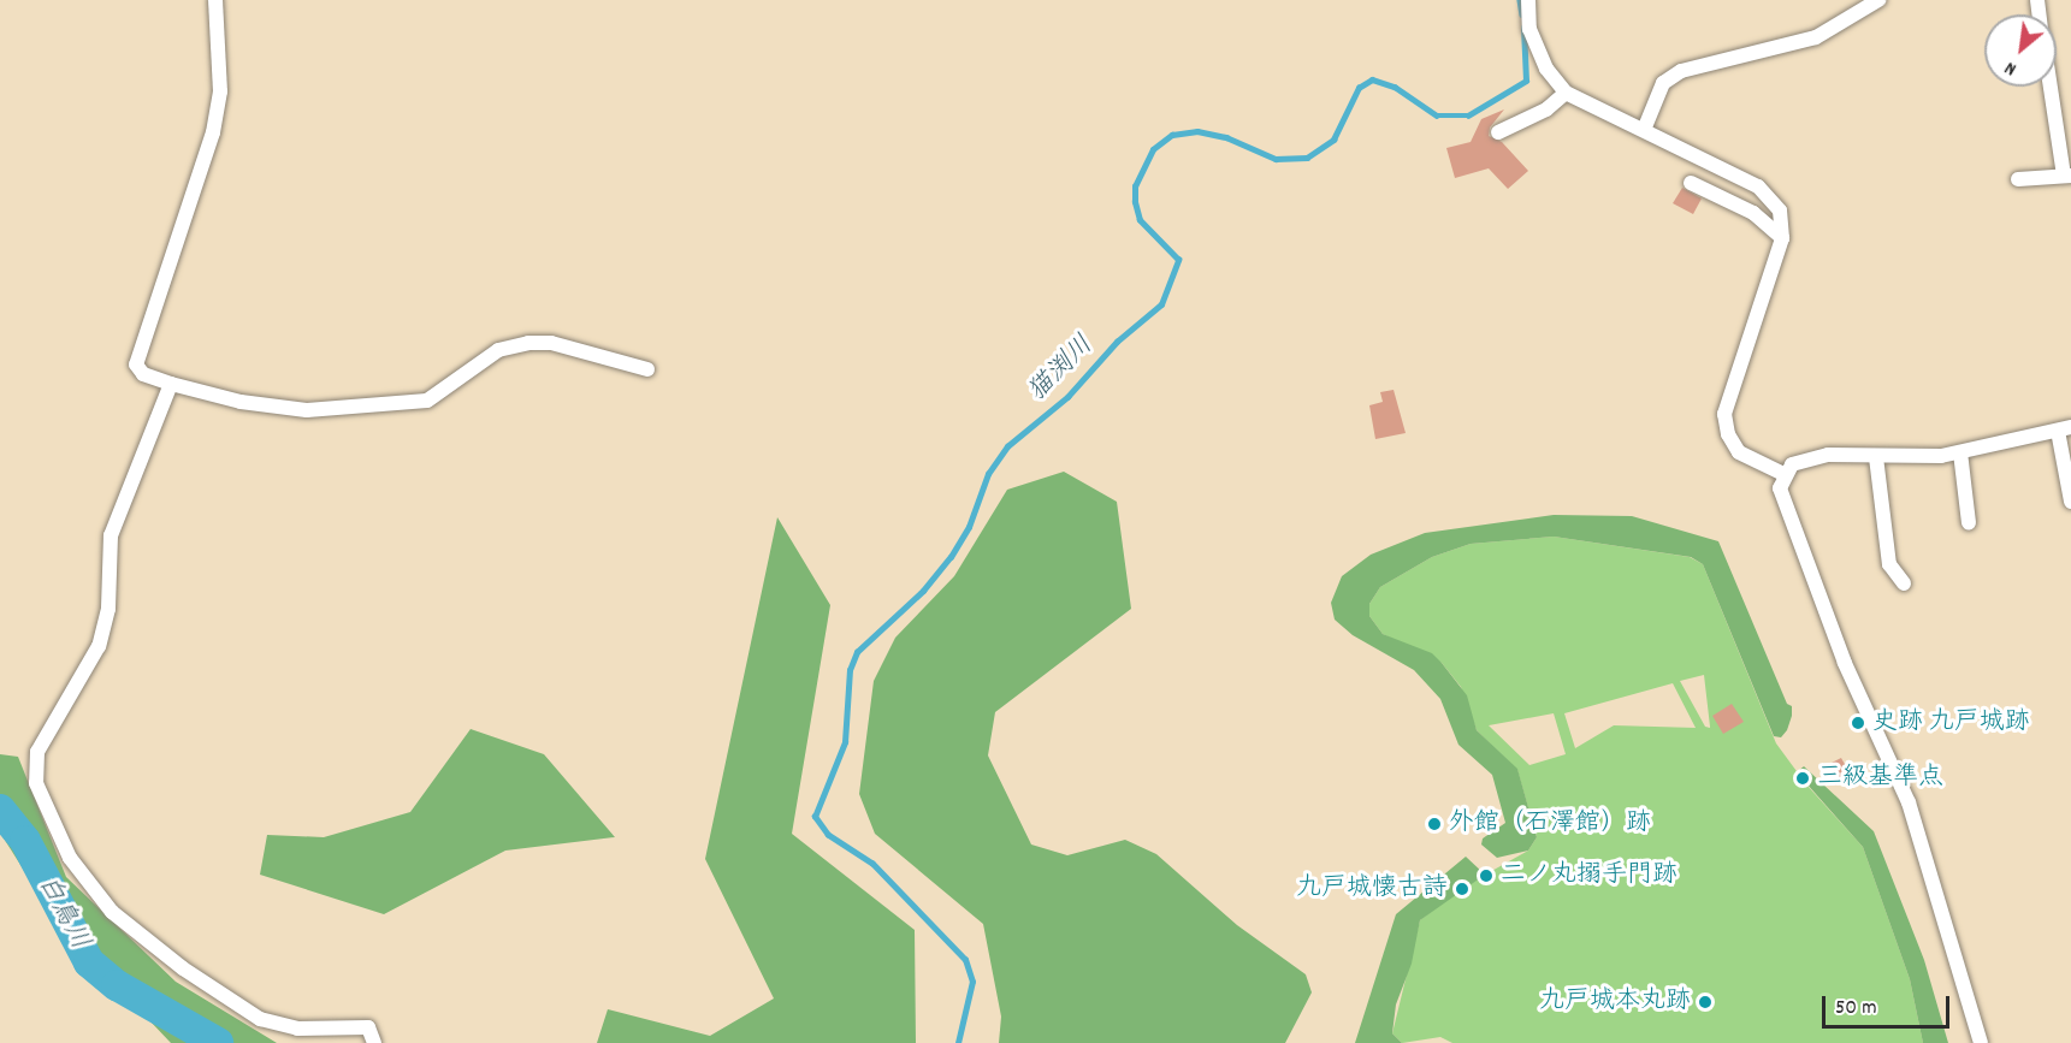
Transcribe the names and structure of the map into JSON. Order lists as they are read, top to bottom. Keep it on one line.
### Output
{"water":["猫渕川","白鳥川"],"places":["史跡 九戸城跡","三級基準点","外館（石澤館）跡","二ノ丸搦手門跡","九戸城懐古詩","九戸城本丸跡"],"scale_bar":"50 m","north":"bottom left"}
